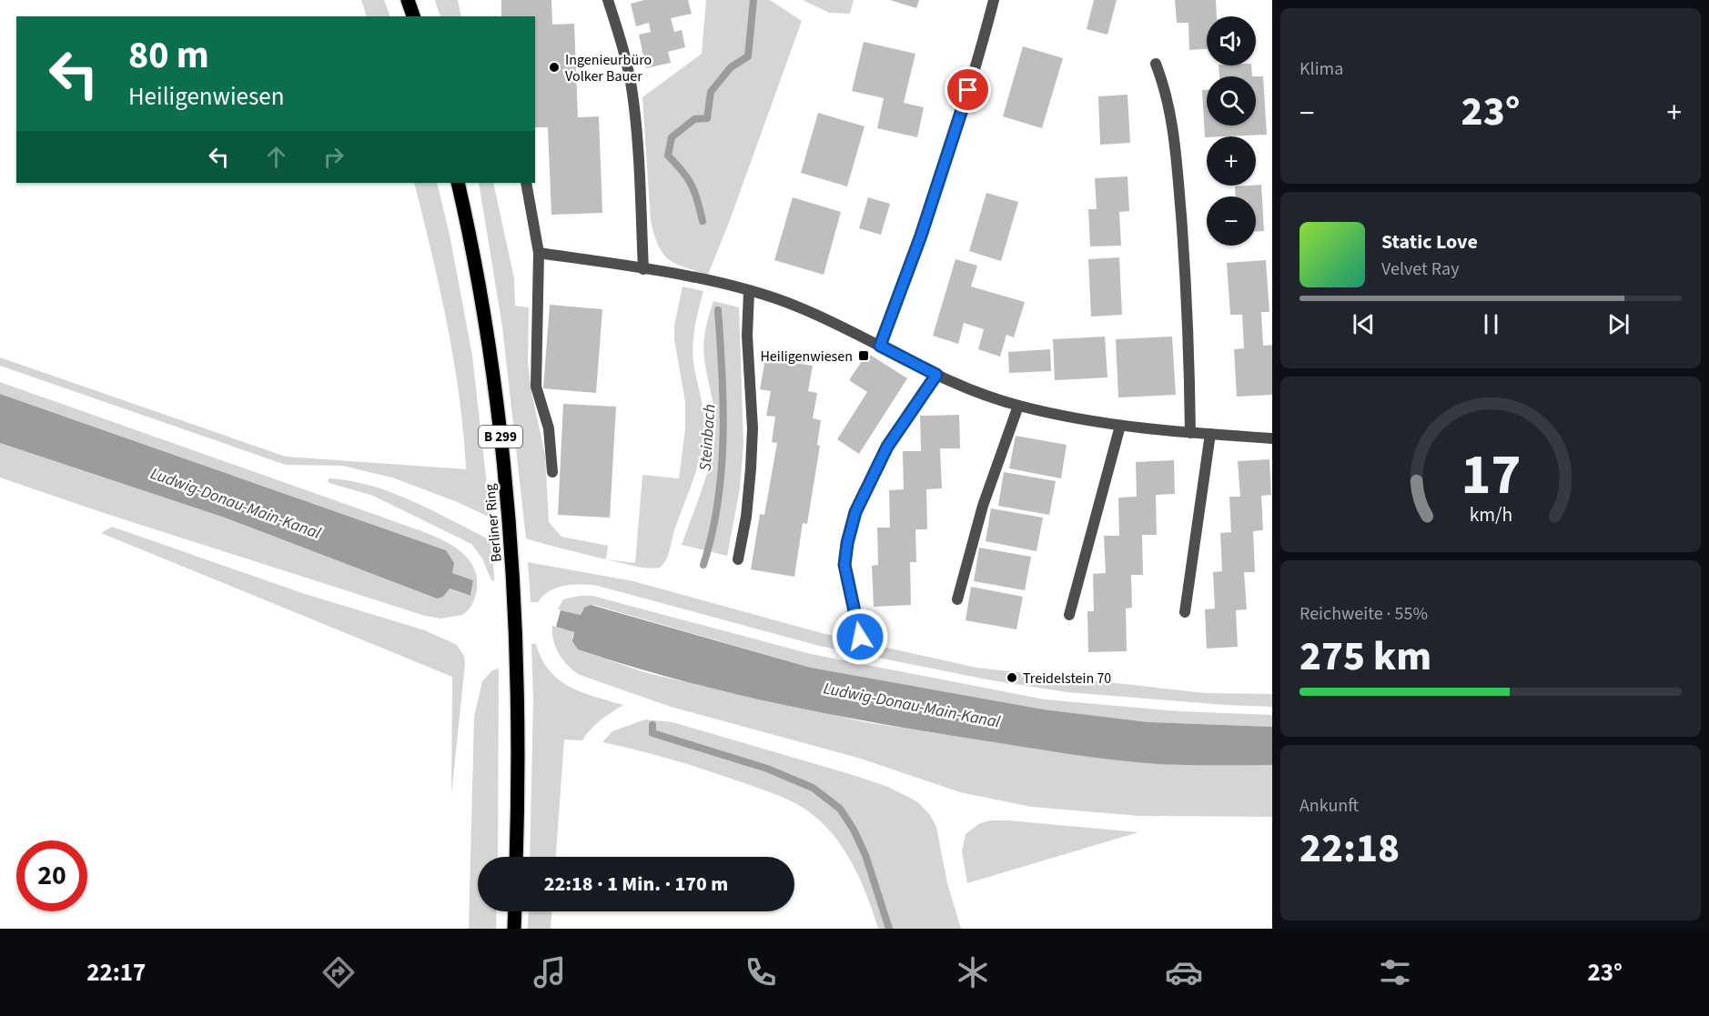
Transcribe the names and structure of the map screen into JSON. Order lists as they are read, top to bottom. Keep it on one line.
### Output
{"streets":{"main road":["B 299","Berliner Ring"]},"water":["Steinbach","Ludwig-Donau-Main-Kanal"],"places":{"other":["Ingenieurbüro Volker Bauer","Treidelstein 70"],"transit":["Heiligenwiesen"]},"page":{"tile":["Klima",["Reichweite · 55%","275 km"],["Ankunft","22:18"]],"map_buttons":["+","−"],"turn":["80 m","Heiligenwiesen"],"heat":["−","23°","+"],"song":["Static Love","Velvet Ray"],"limit":"20","trip":"22:18 · 1 Min. · 170 m","tabs":["22:17","23°"],"gauge":["17","km/h"]}}
